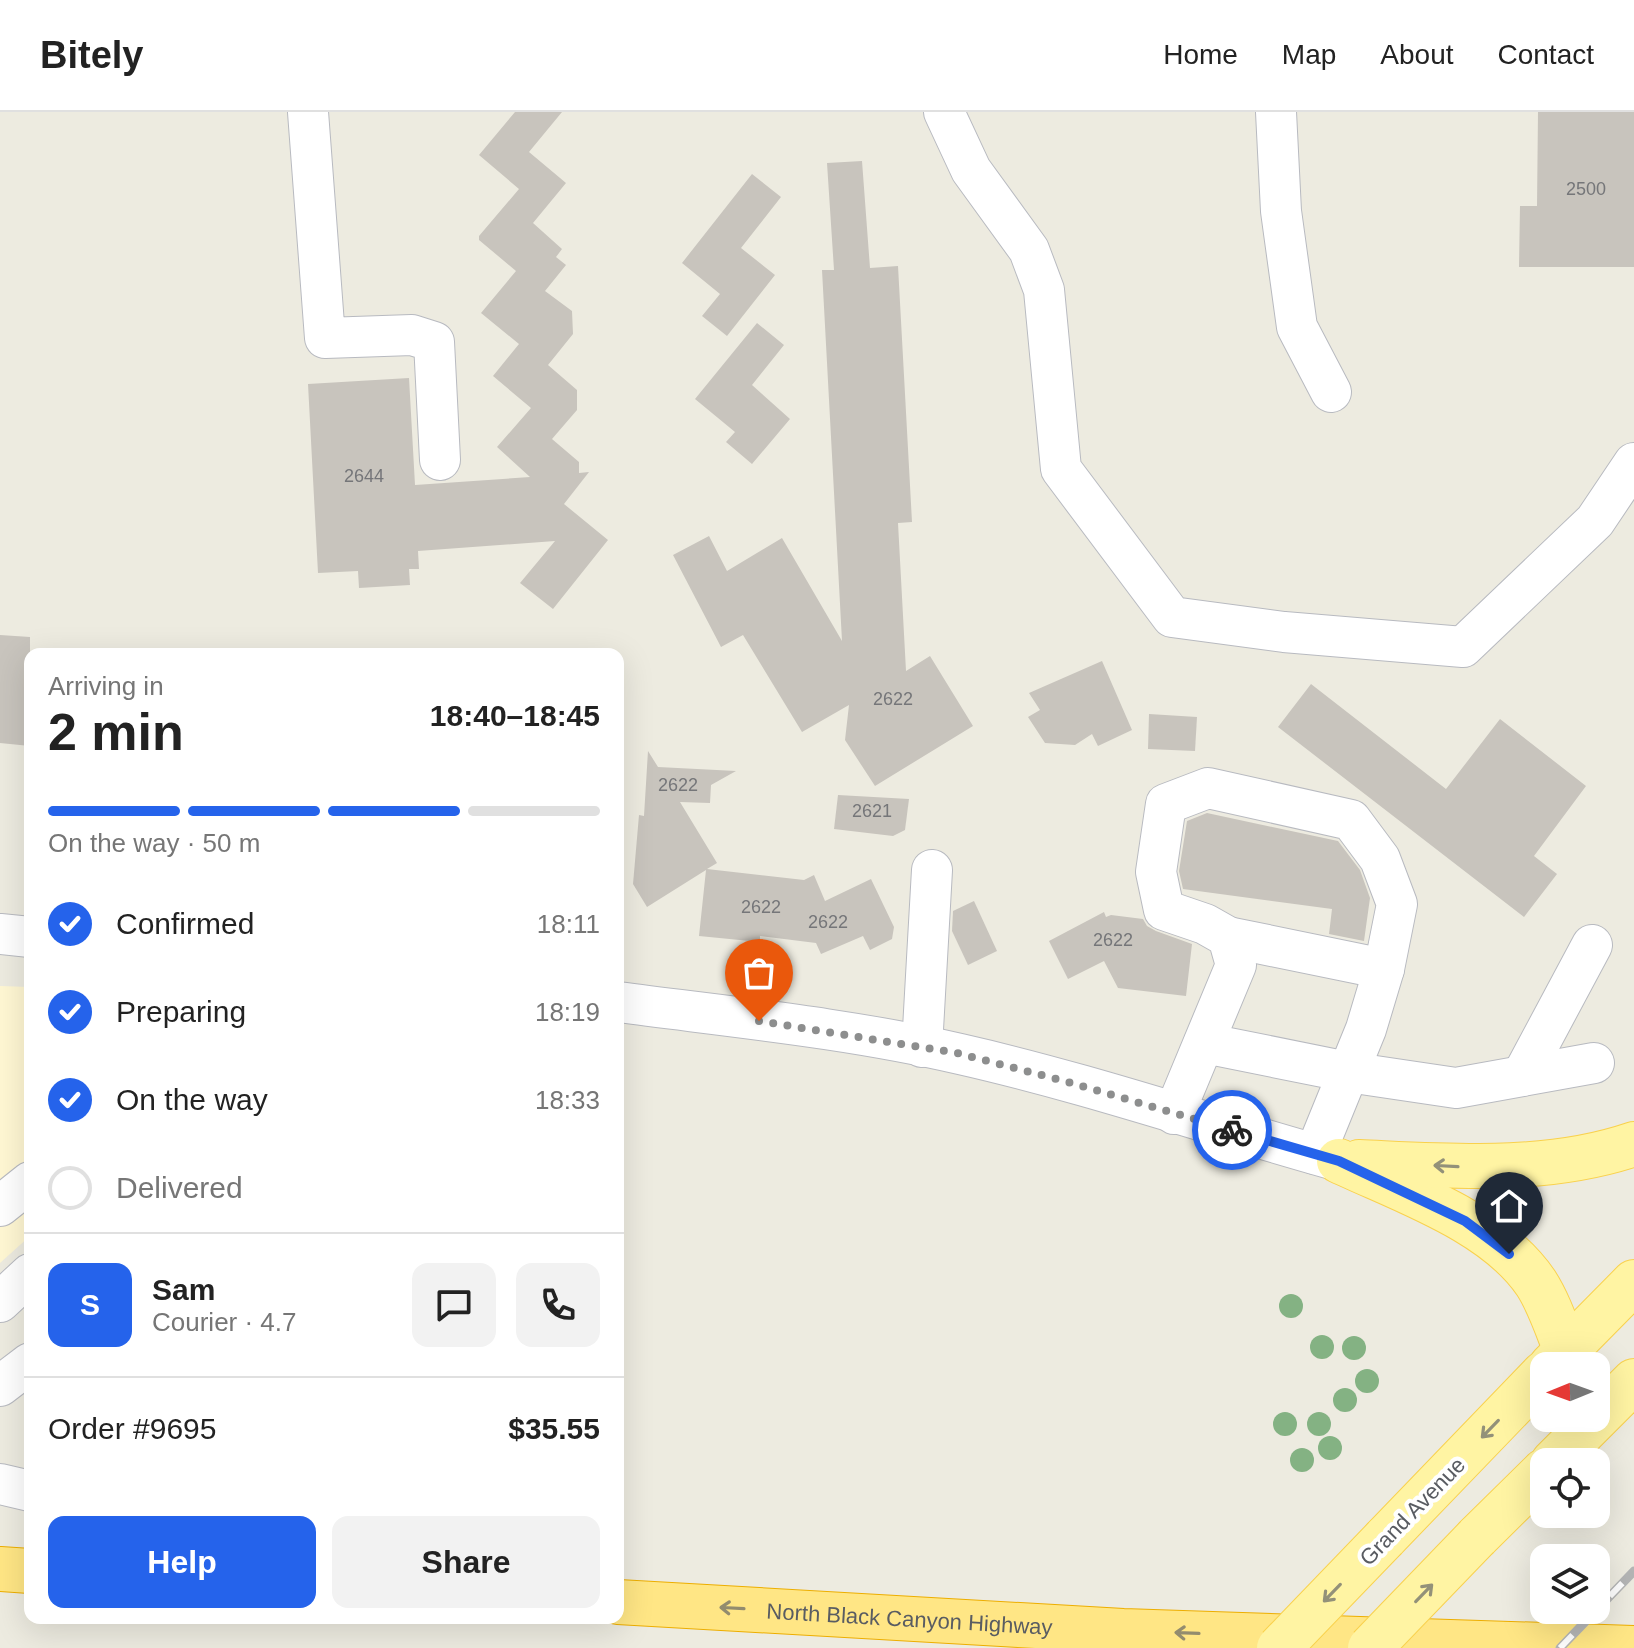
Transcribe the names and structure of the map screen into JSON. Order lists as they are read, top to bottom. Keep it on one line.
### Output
{"streets":{"highway":["North Black Canyon Highway"],"main road":["Grand Avenue"]},"one_way":["North Black Canyon Highway"],"house_numbers":["2500","2644","2622","2622","2621","2622","2622","2622"],"north":"left","page":{"header":"Bitely","nav":["Home","Map","About","Contact"],"heading":["2 min","Arriving in","18:40–18:45"],"panel":["Sam","Courier · 4.7","Order #9695","$35.55"],"bar":"On the way · 50 m","list":[["Confirmed","18:11"],["Preparing","18:19"],["On the way","18:33"],"Delivered"],"round":"S","buttons":["Help","Share"]}}
